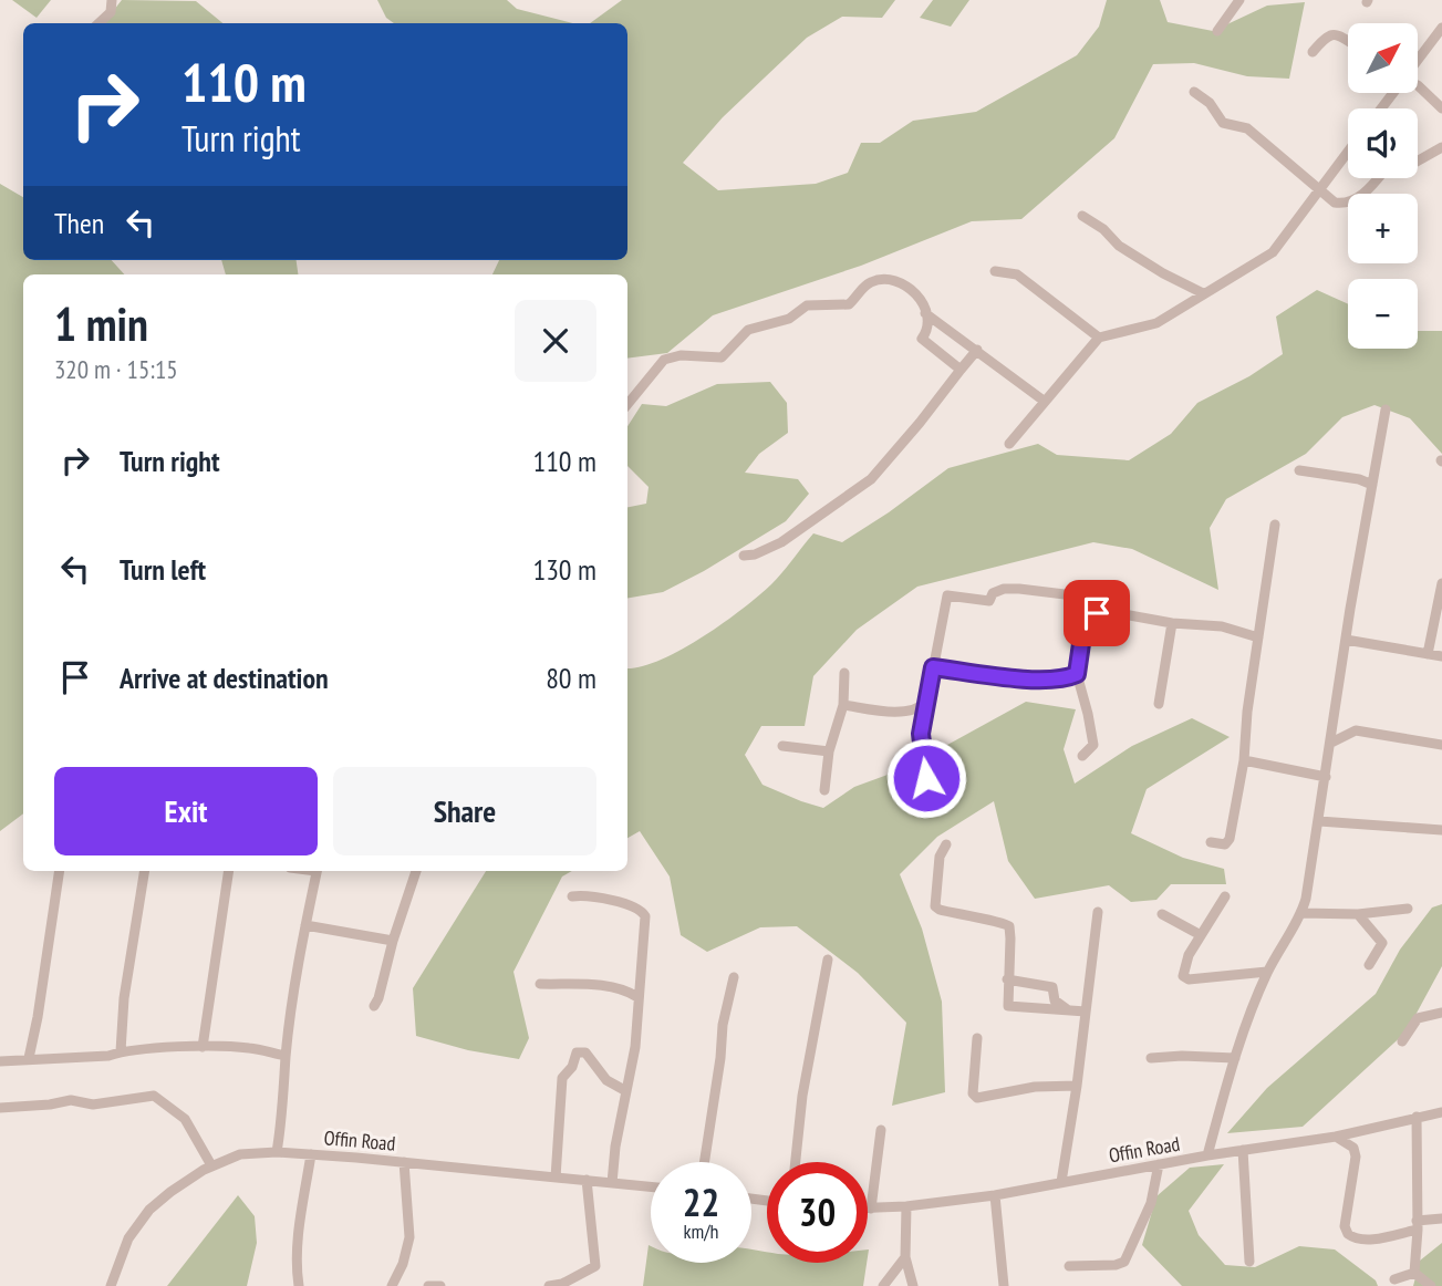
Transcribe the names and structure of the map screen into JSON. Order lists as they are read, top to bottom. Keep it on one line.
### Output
{"streets":{"street":["Offin Road"]},"north":"top right","page":{"map_buttons":["+","−"],"turn":["110 m","Turn right"],"then":"Then","heading":["1 min","320 m · 15:15"],"list":[{"name":"Turn right","value":"110 m"},{"name":"Turn left","value":"130 m"},{"name":"Arrive at destination","value":"80 m"}],"buttons":["Exit","Share"],"speed":"22 km/h","limit":"30"}}
